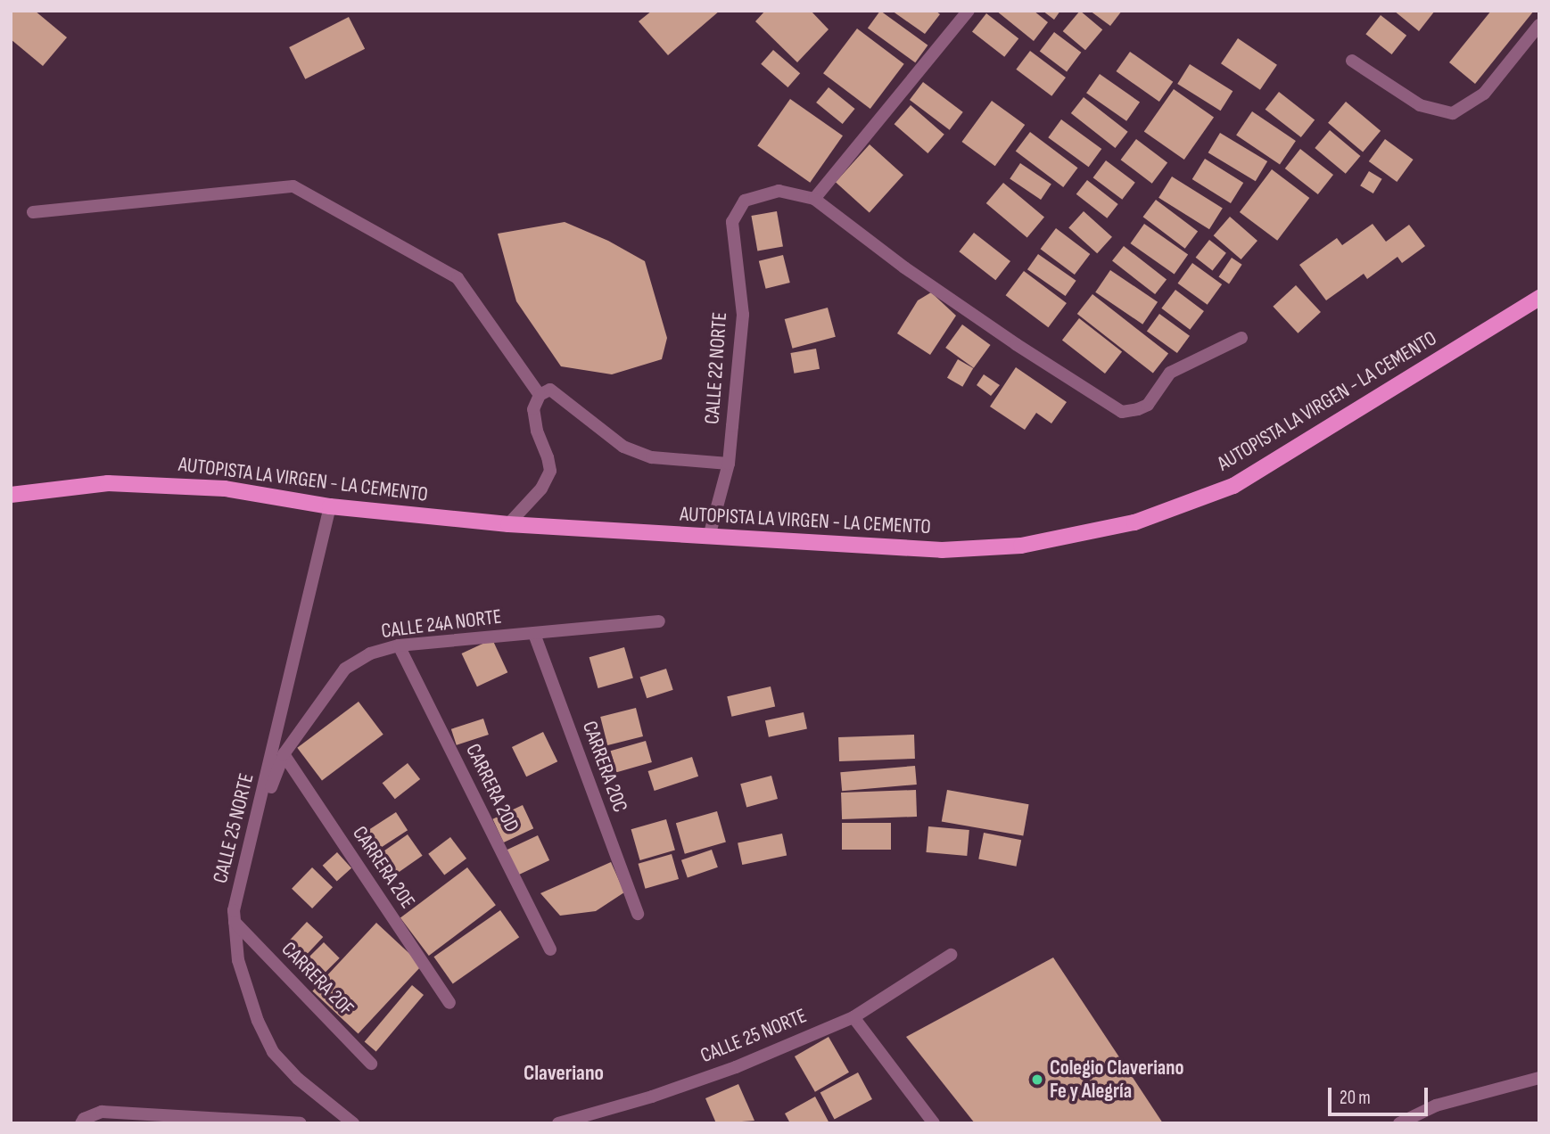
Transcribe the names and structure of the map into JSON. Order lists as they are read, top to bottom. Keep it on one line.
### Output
{"streets":{"main road":["AUTOPISTA LA VIRGEN - LA CEMENTO"],"street":["CALLE 22 NORTE","CALLE 24A NORTE","CARRERA 20C","CARRERA 20D","CALLE 25 NORTE","CARRERA 20E","CARRERA 20F"]},"crossings":[["CALLE 22 NORTE","AUTOPISTA LA VIRGEN - LA CEMENTO"],["AUTOPISTA LA VIRGEN - LA CEMENTO","CALLE 25 NORTE"],["CALLE 24A NORTE","CARRERA 20C"],["CALLE 24A NORTE","CARRERA 20D"],["CALLE 24A NORTE","CALLE 25 NORTE"],["CALLE 24A NORTE","CARRERA 20E"],["CALLE 25 NORTE","CARRERA 20F"]],"districts":["Claveriano"],"places":["Colegio Claveriano Fe y Alegría"],"scale_bar":"20 m"}
